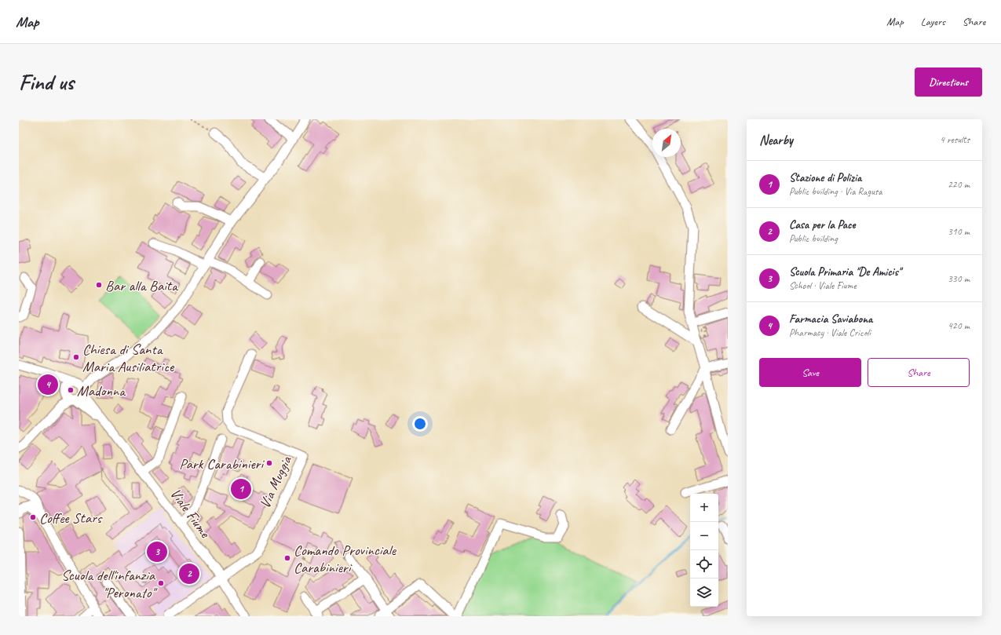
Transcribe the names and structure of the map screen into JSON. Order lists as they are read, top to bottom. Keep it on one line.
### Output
{"streets":{"street":["Via Muggia","Viale Fiume"]},"crossings":[["Via Muggia","Viale Fiume"]],"places":["Bar alla Baita","Chiesa di Santa Maria Ausiliatrice","Madonna","Park Carabinieri","Coffee Stars","Comando Provinciale Carabinieri","Scuola dell'infanzia \"Peronato\""],"north":"top right","page":{"header":"Map","nav":["Map","Layers","Share"],"buttons":["Directions",["Save","Share"]],"title":"Find us","heading":["Nearby","4 results"],"list":[{"mark":"1","name":"Stazione di Polizia","note":"Public building · Via Ragusa","value":"220 m"},{"mark":"2","name":"Casa per la Pace","note":"Public building","value":"310 m"},{"mark":"3","name":"Scuola Primaria \"De Amicis\"","note":"School · Viale Fiume","value":"330 m"},{"mark":"4","name":"Farmacia Saviabona","note":"Pharmacy · Viale Cricoli","value":"420 m"}],"pins":["4","1","3","2"],"map_buttons":["+","−"]}}
